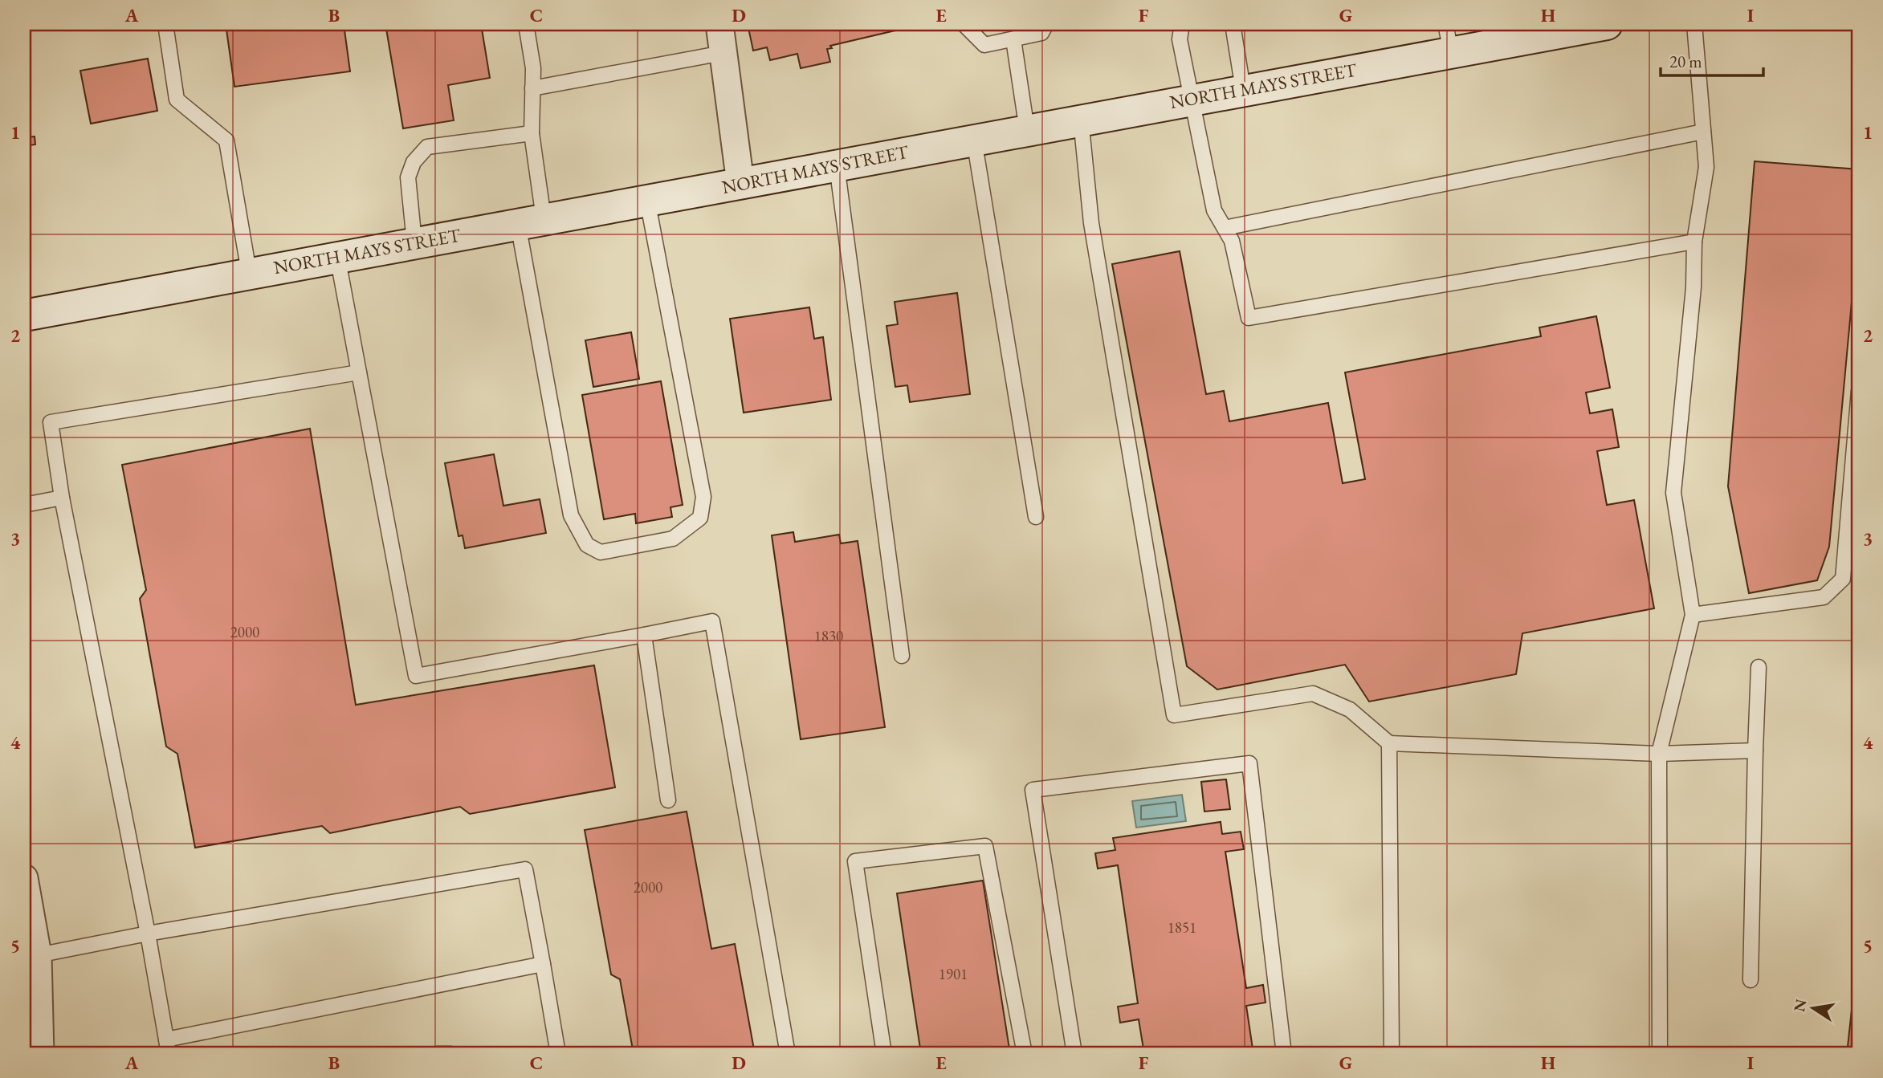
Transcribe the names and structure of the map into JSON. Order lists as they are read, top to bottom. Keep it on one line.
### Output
{"streets":{"main road":["NORTH MAYS STREET"]},"house_numbers":["2000","1830","2000","1851","1901"],"scale_bar":"20 m","north":"left","grid":{"columns":["A","B","C","D","E","F","G","H","I"],"rows":["1","2","3","4","5"]}}
